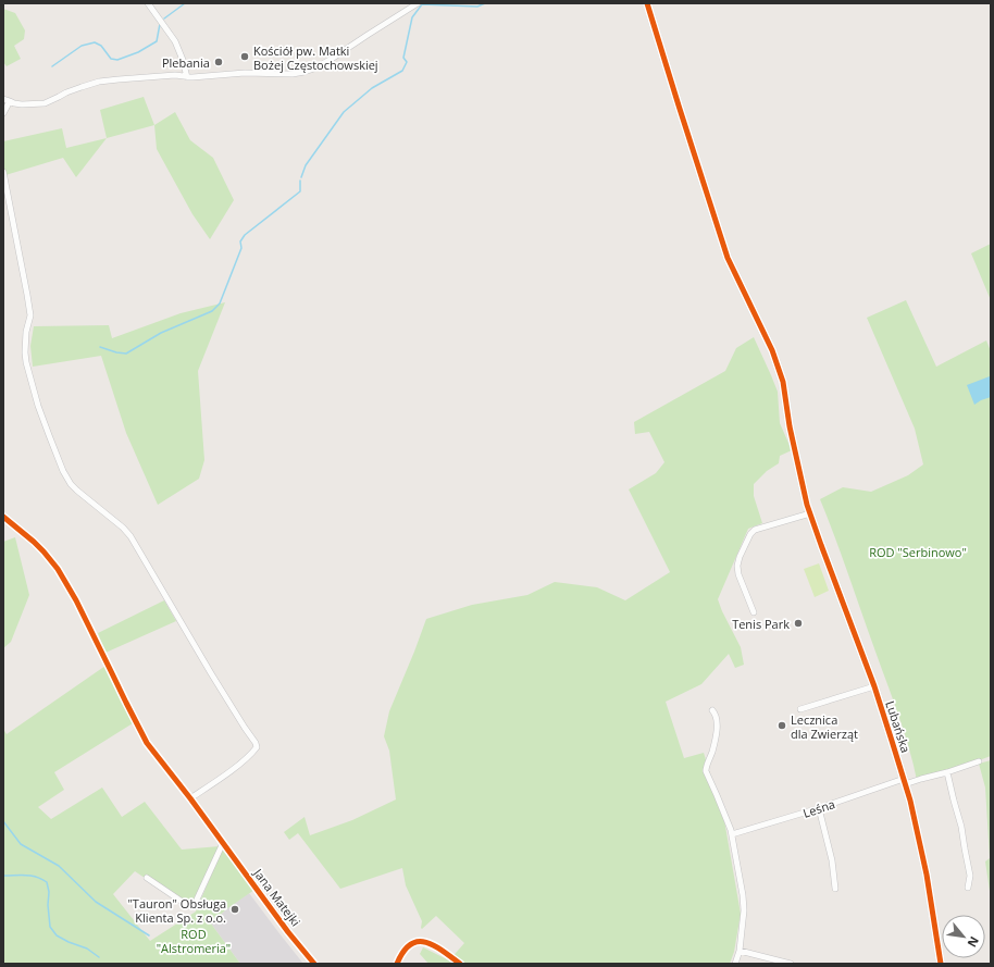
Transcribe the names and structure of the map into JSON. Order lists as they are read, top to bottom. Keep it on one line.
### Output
{"streets":{"street":["Lubańska","Leśna","Jana Matejki"]},"crossings":[["Lubańska","Leśna"]],"parks":["ROD \"Serbinowo\"","ROD \"Alstromeria\""],"places":["Kościół pw. Matki Bożej Częstochowskiej","Plebania","Tenis Park","Lecznica dla Zwierząt","\"Tauron\" Obsługa Klienta Sp. z o.o."],"north":"bottom right"}
